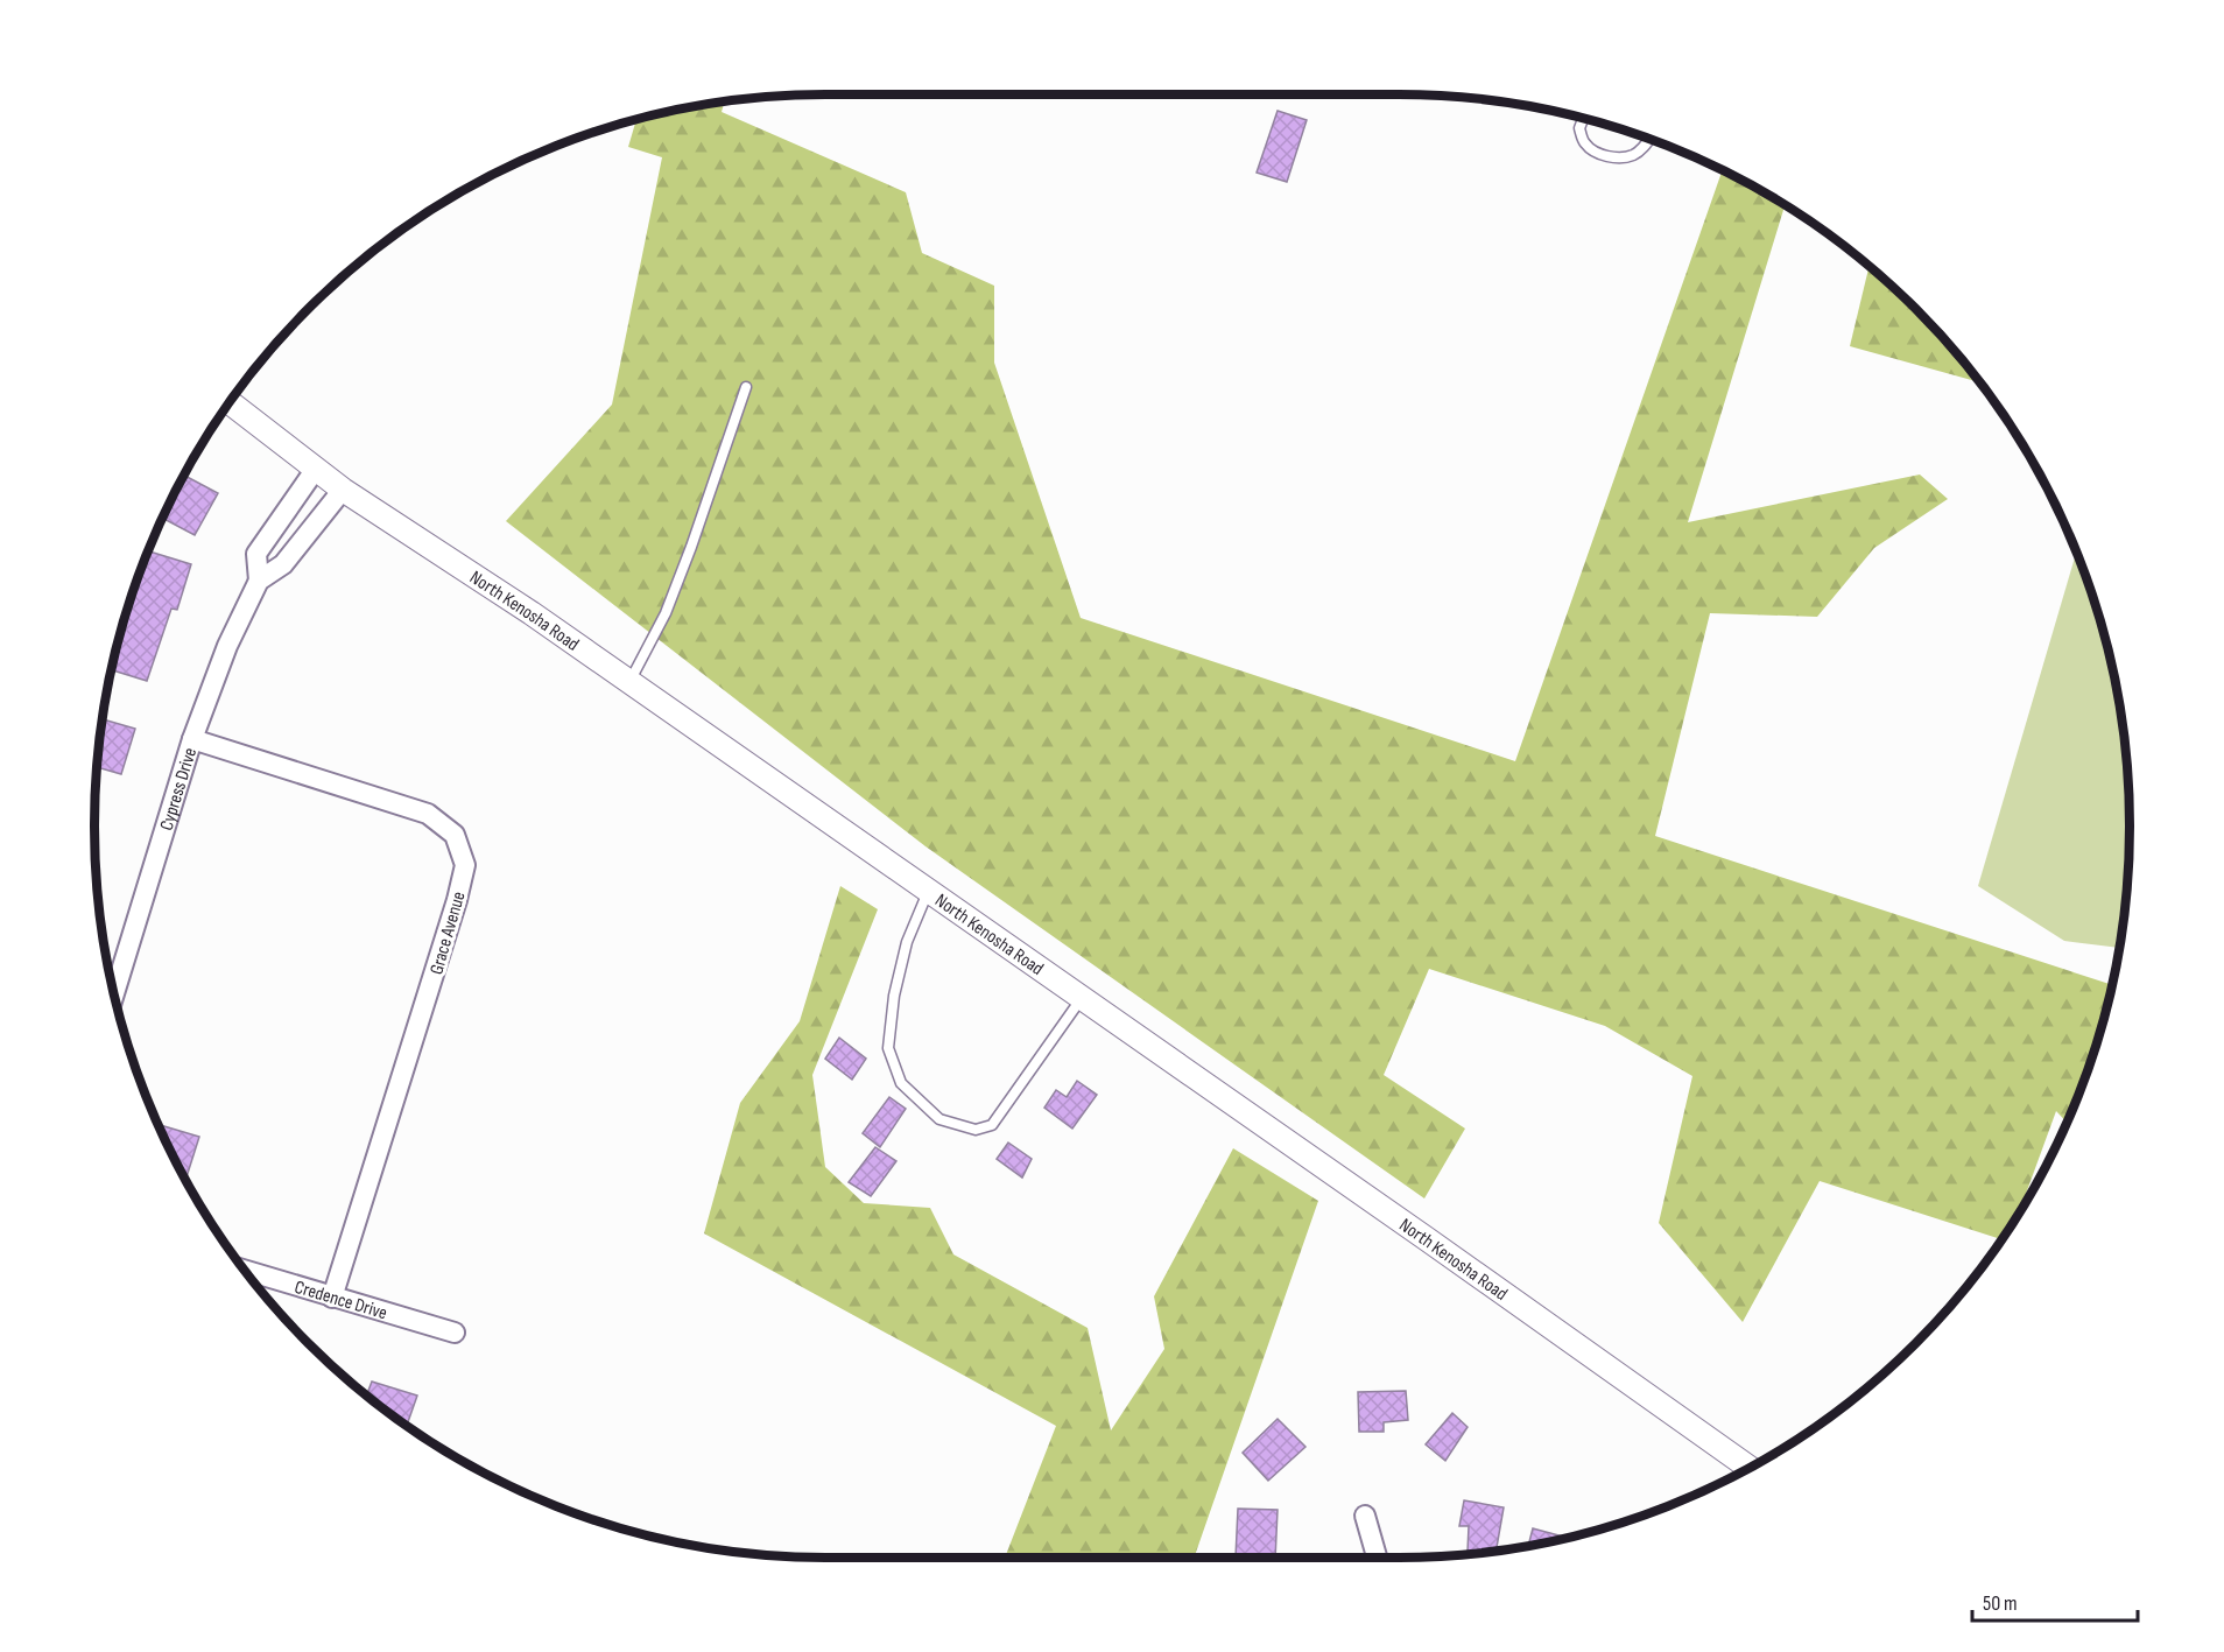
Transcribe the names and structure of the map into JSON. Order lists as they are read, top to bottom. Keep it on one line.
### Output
{"streets":{"street":["North Kenosha Road","Cypress Drive","Grace Avenue","Credence Drive"]},"crossings":[["North Kenosha Road","Cypress Drive"],["Cypress Drive","Grace Avenue"],["Grace Avenue","Credence Drive"]],"scale_bar":"50 m"}
